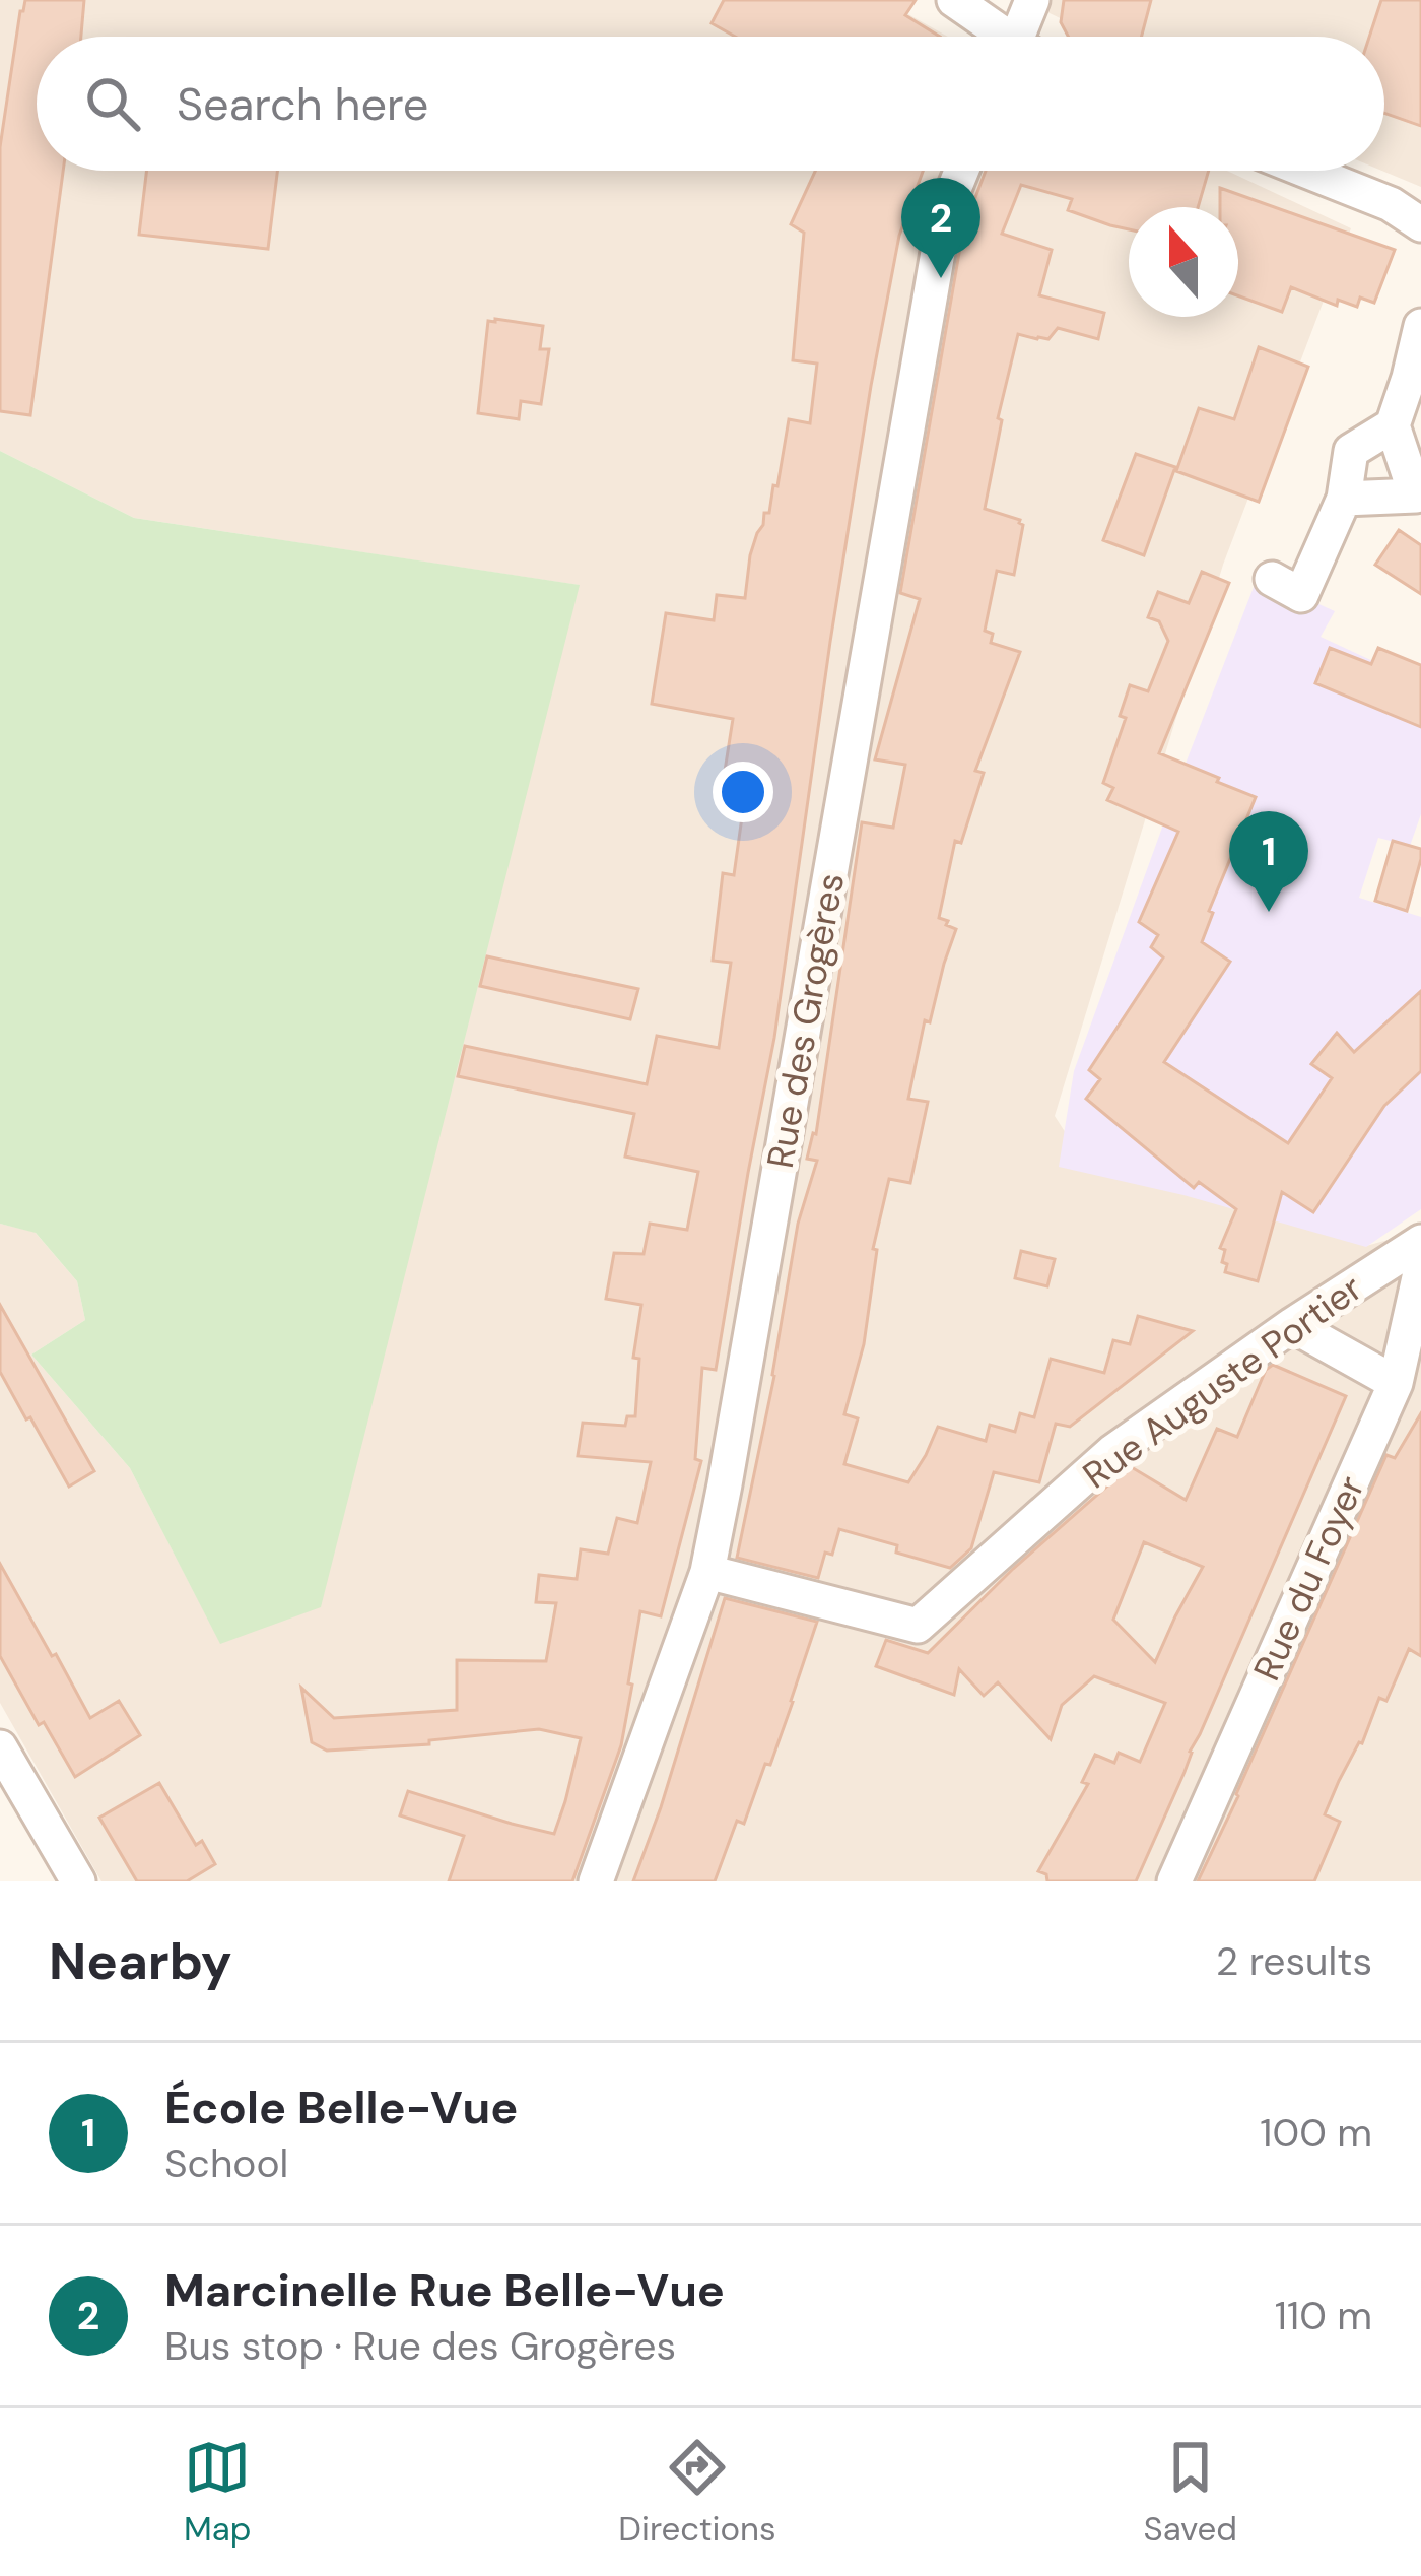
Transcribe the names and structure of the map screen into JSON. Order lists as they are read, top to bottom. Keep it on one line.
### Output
{"streets":{"street":["Rue des Grogères","Rue Auguste Portier","Rue du Foyer"]},"crossings":[["Rue des Grogères","Rue Auguste Portier"]],"north":"top","page":{"search":"Search here","pins":["2","1"],"heading":["Nearby","2 results"],"list":[{"mark":"1","name":"École Belle-Vue","note":"School","value":"100 m"},{"mark":"2","name":"Marcinelle Rue Belle-Vue","note":"Bus stop · Rue des Grogères","value":"110 m"}],"nav":["Map","Directions","Saved"]}}
